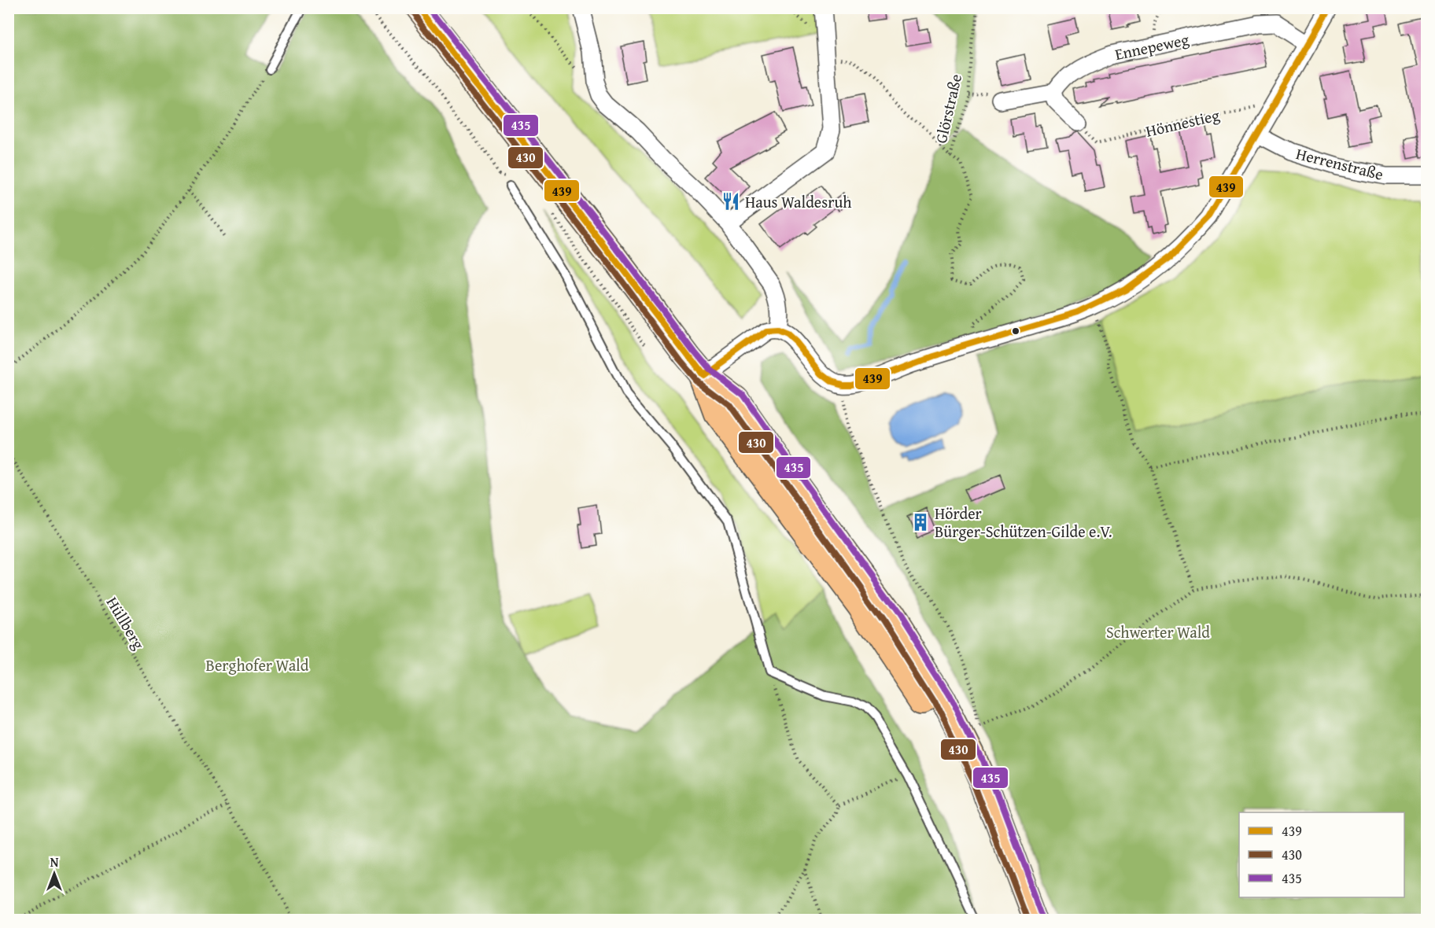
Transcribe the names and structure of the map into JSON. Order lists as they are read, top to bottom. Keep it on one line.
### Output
{"streets":{"street":["Ennepeweg","Herrenstraße"],"path":["Glörstraße","Hönnestieg","Hüllberg"]},"parks":["Schwerter Wald","Berghofer Wald"],"places":{"restaurant":["Haus Waldesruh"],"building":["Hörder Bürger-Schützen-Gilde e.V."]},"lines":["transit line 439","transit line 435","transit line 430"],"legend":["439","430","435"],"north":"top"}
